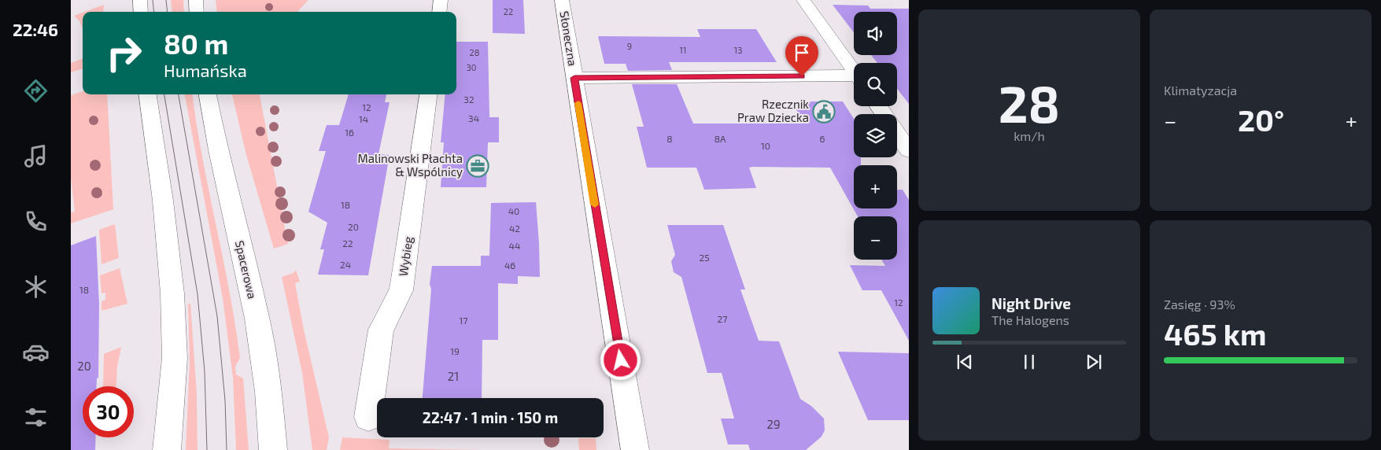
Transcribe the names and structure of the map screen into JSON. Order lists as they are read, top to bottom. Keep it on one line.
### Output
{"streets":{"street":["Słoneczna","Wybieg","Spacerowa"]},"places":{"public building":["Rzecznik Praw Dziecka"],"office":["Malinowski Płachta & Wspólnicy"]},"house_numbers":["22","9","11","13","28","30","32","12","34","14","16","8","8A","6","10","18","40","20","42","22","44","25","24","46","18","12","27","17","19","20","21","29"],"page":{"tabs":"22:46","tile":[["28","km/h"],"Klimatyzacja",["Zasięg · 93%","465 km"]],"map_buttons":["+","−"],"turn":["80 m","Humańska"],"heat":["−","20°","+"],"song":["Night Drive","The Halogens"],"limit":"30","trip":"22:47 · 1 min · 150 m"}}
